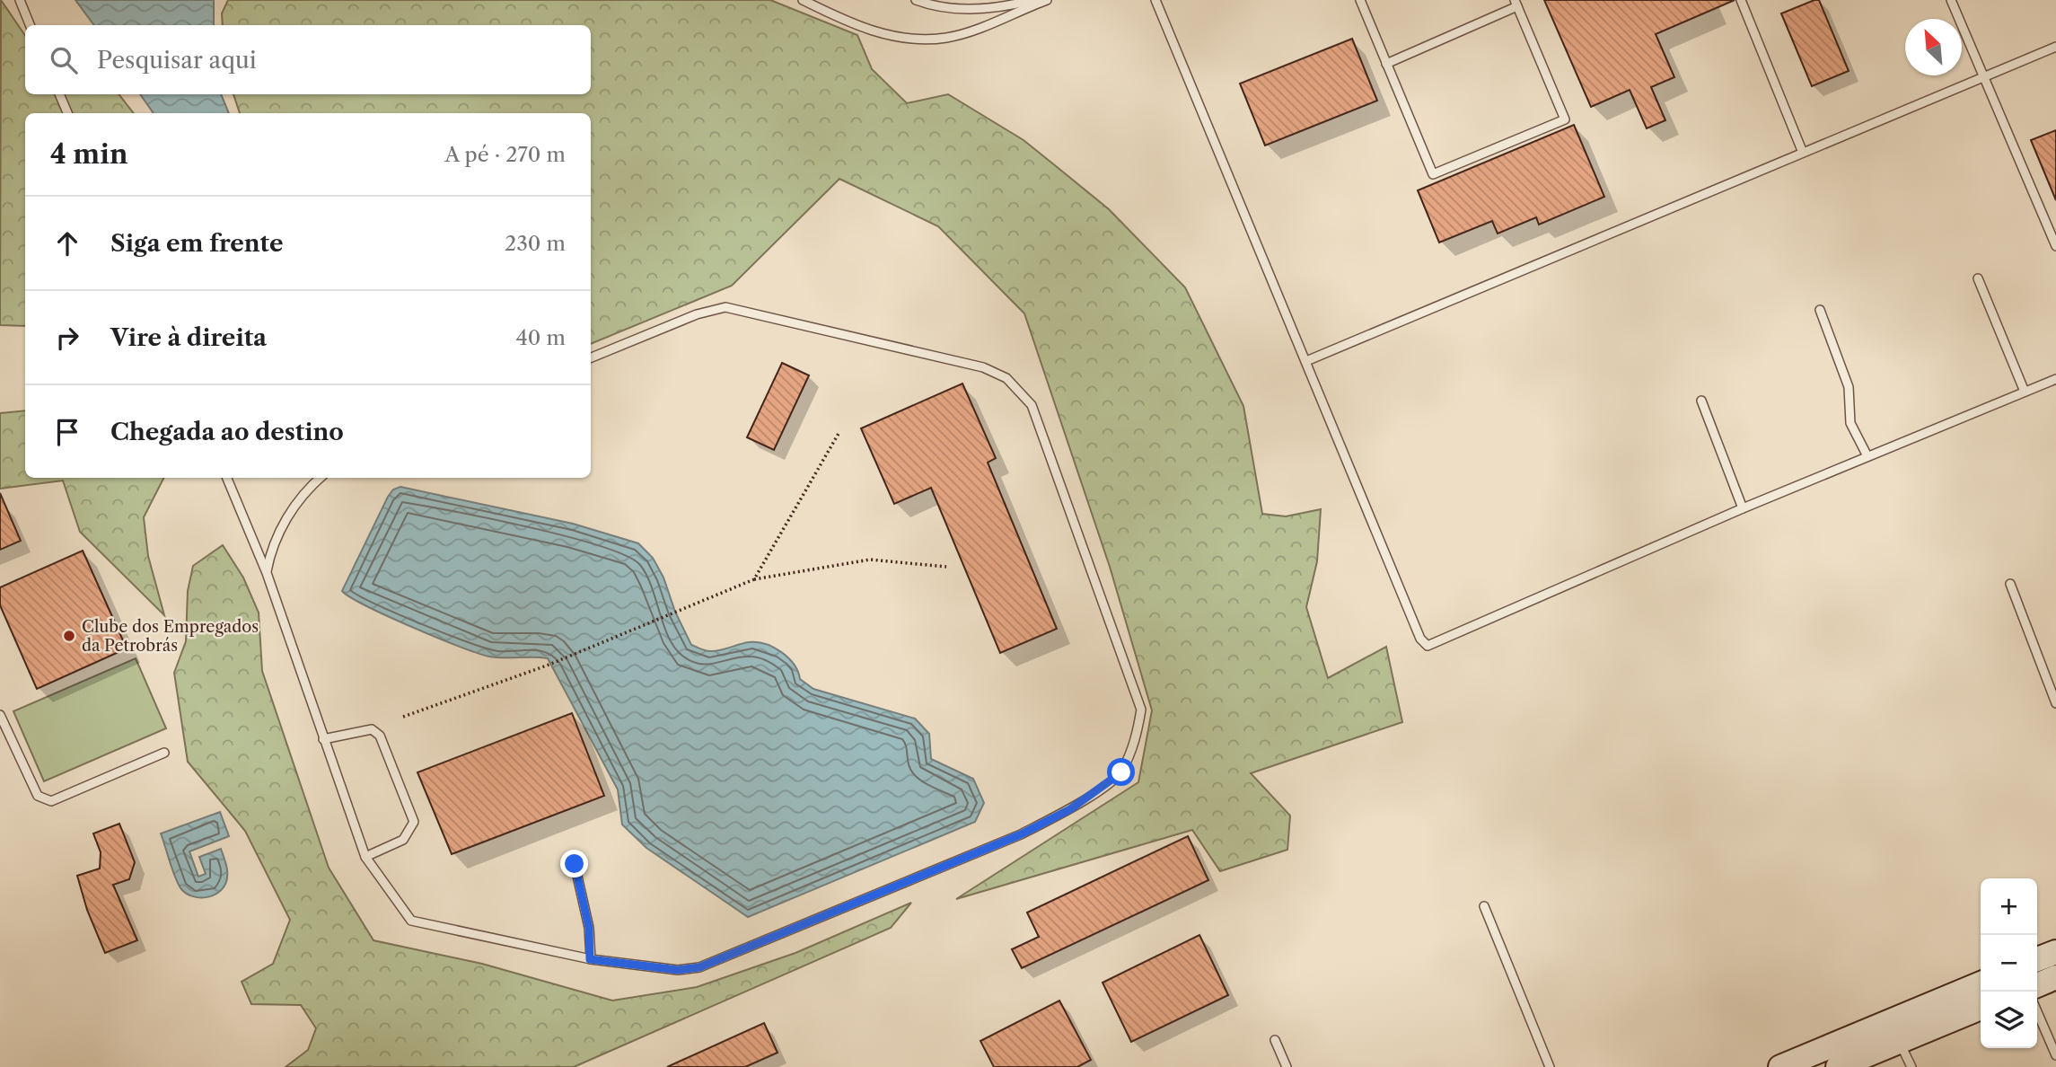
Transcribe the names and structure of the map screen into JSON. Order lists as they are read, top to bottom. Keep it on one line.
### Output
{"places":["Clube dos Empregados da Petrobrás"],"north":"top left","page":{"search":"Pesquisar aqui","heading":["4 min","A pé · 270 m"],"list":[["Siga em frente","230 m"],["Vire à direita","40 m"],"Chegada ao destino"],"map_buttons":["+","−"]}}
